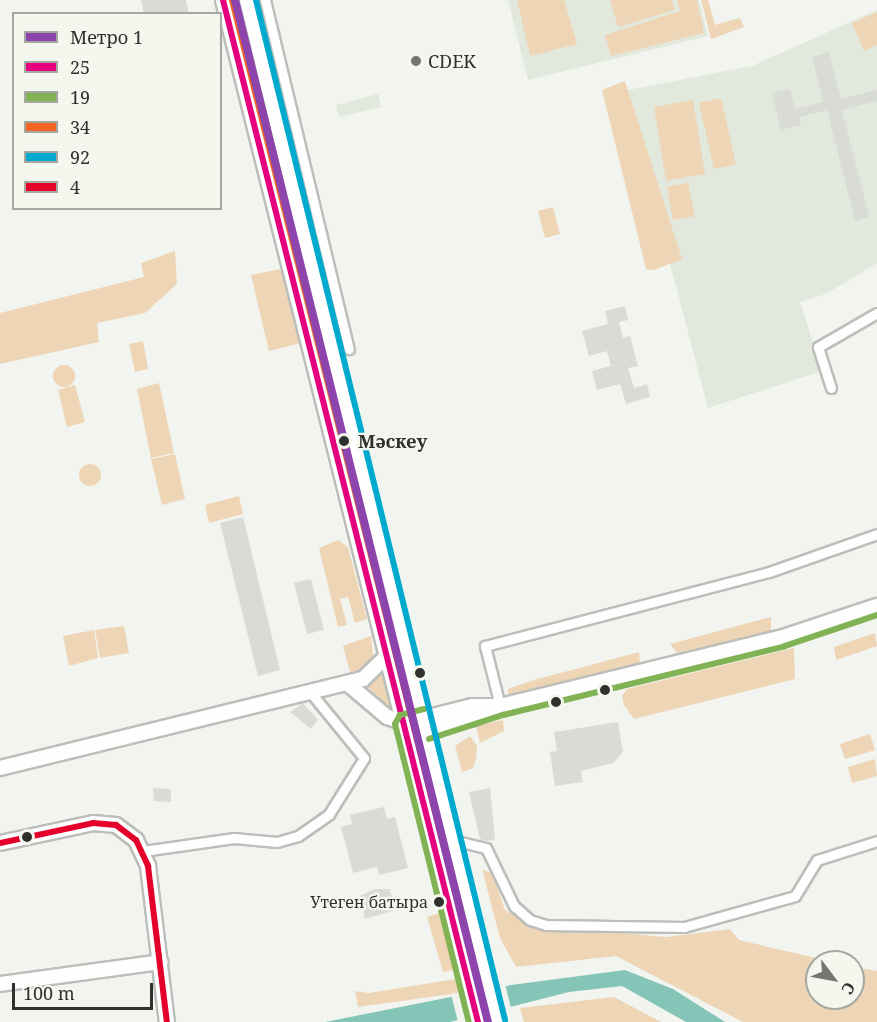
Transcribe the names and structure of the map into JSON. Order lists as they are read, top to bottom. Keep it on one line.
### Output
{"places":["CDEK","Мәскеу","Утеген батыра"],"lines":["metro line 1","transit line 25","transit line 34","transit line 92","transit line 19","transit line 4"],"legend":["Метро 1","25","19","34","92","4"],"scale_bar":"100 m","north":"bottom right"}
